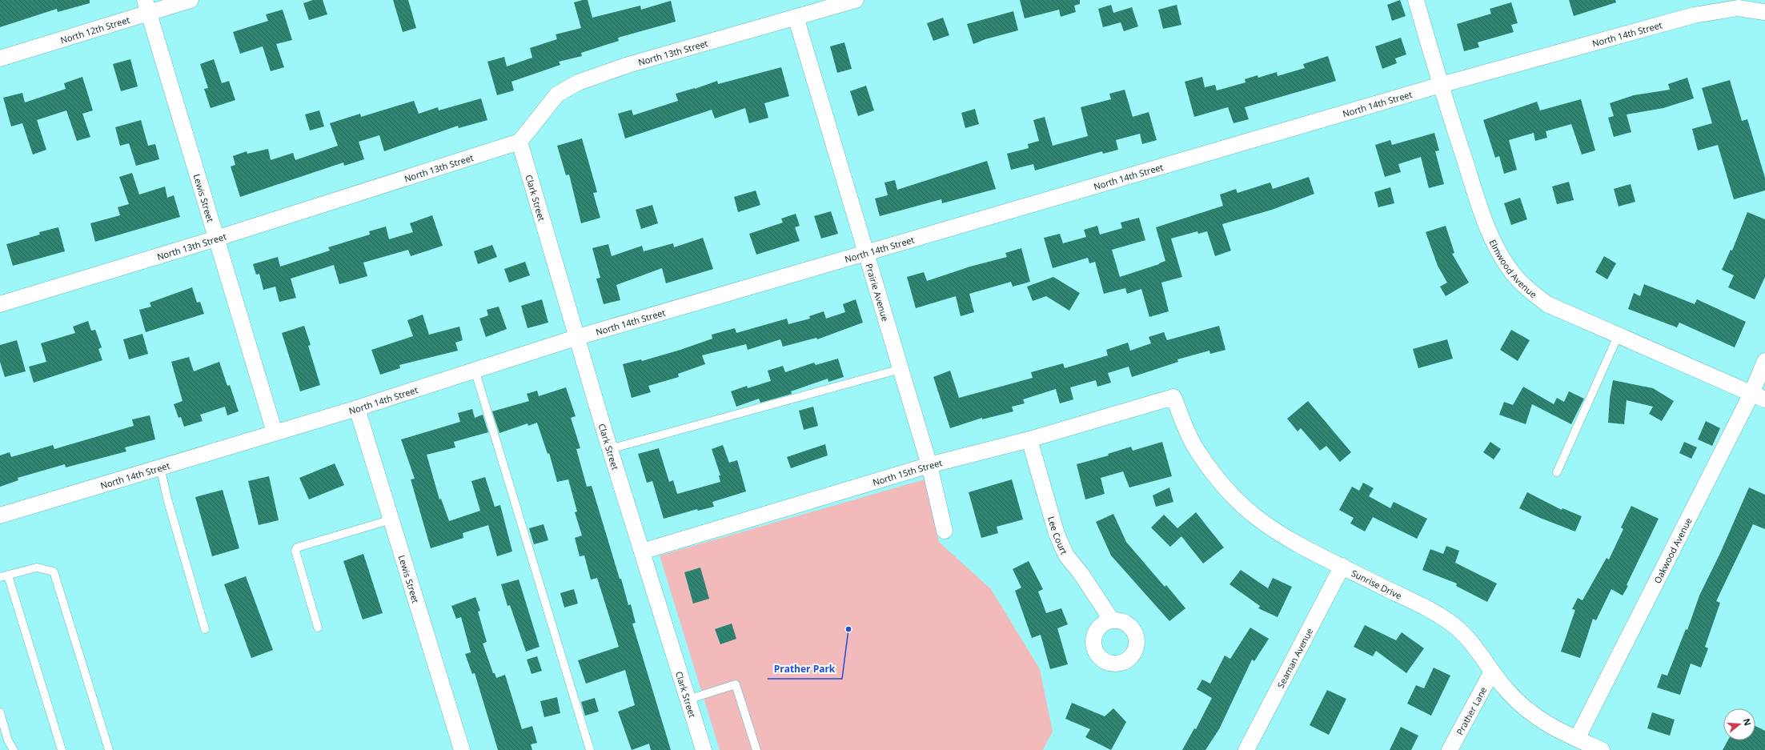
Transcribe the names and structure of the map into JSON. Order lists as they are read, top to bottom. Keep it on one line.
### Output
{"streets":{"street":["North 12th Street","North 14th Street","North 13th Street","Lewis Street","Clark Street","Elmwood Avenue","Prairie Avenue","North 15th Street","Lee Court","Oakwood Avenue","Sunrise Drive","Seaman Avenue","Prather Lane"]},"crossings":[["North 12th Street","Lewis Street"],["North 14th Street","Lewis Street"],["North 14th Street","Clark Street"],["North 14th Street","Elmwood Avenue"],["North 14th Street","Prairie Avenue"],["North 13th Street","Lewis Street"],["North 13th Street","Clark Street"],["North 13th Street","Prairie Avenue"],["Clark Street","North 15th Street"],["Elmwood Avenue","Oakwood Avenue"],["Prairie Avenue","North 15th Street"],["North 15th Street","Lee Court"],["North 15th Street","Sunrise Drive"],["Oakwood Avenue","Sunrise Drive"],["Sunrise Drive","Seaman Avenue"],["Sunrise Drive","Prather Lane"]],"places":["Prather Park"],"north":"right"}
